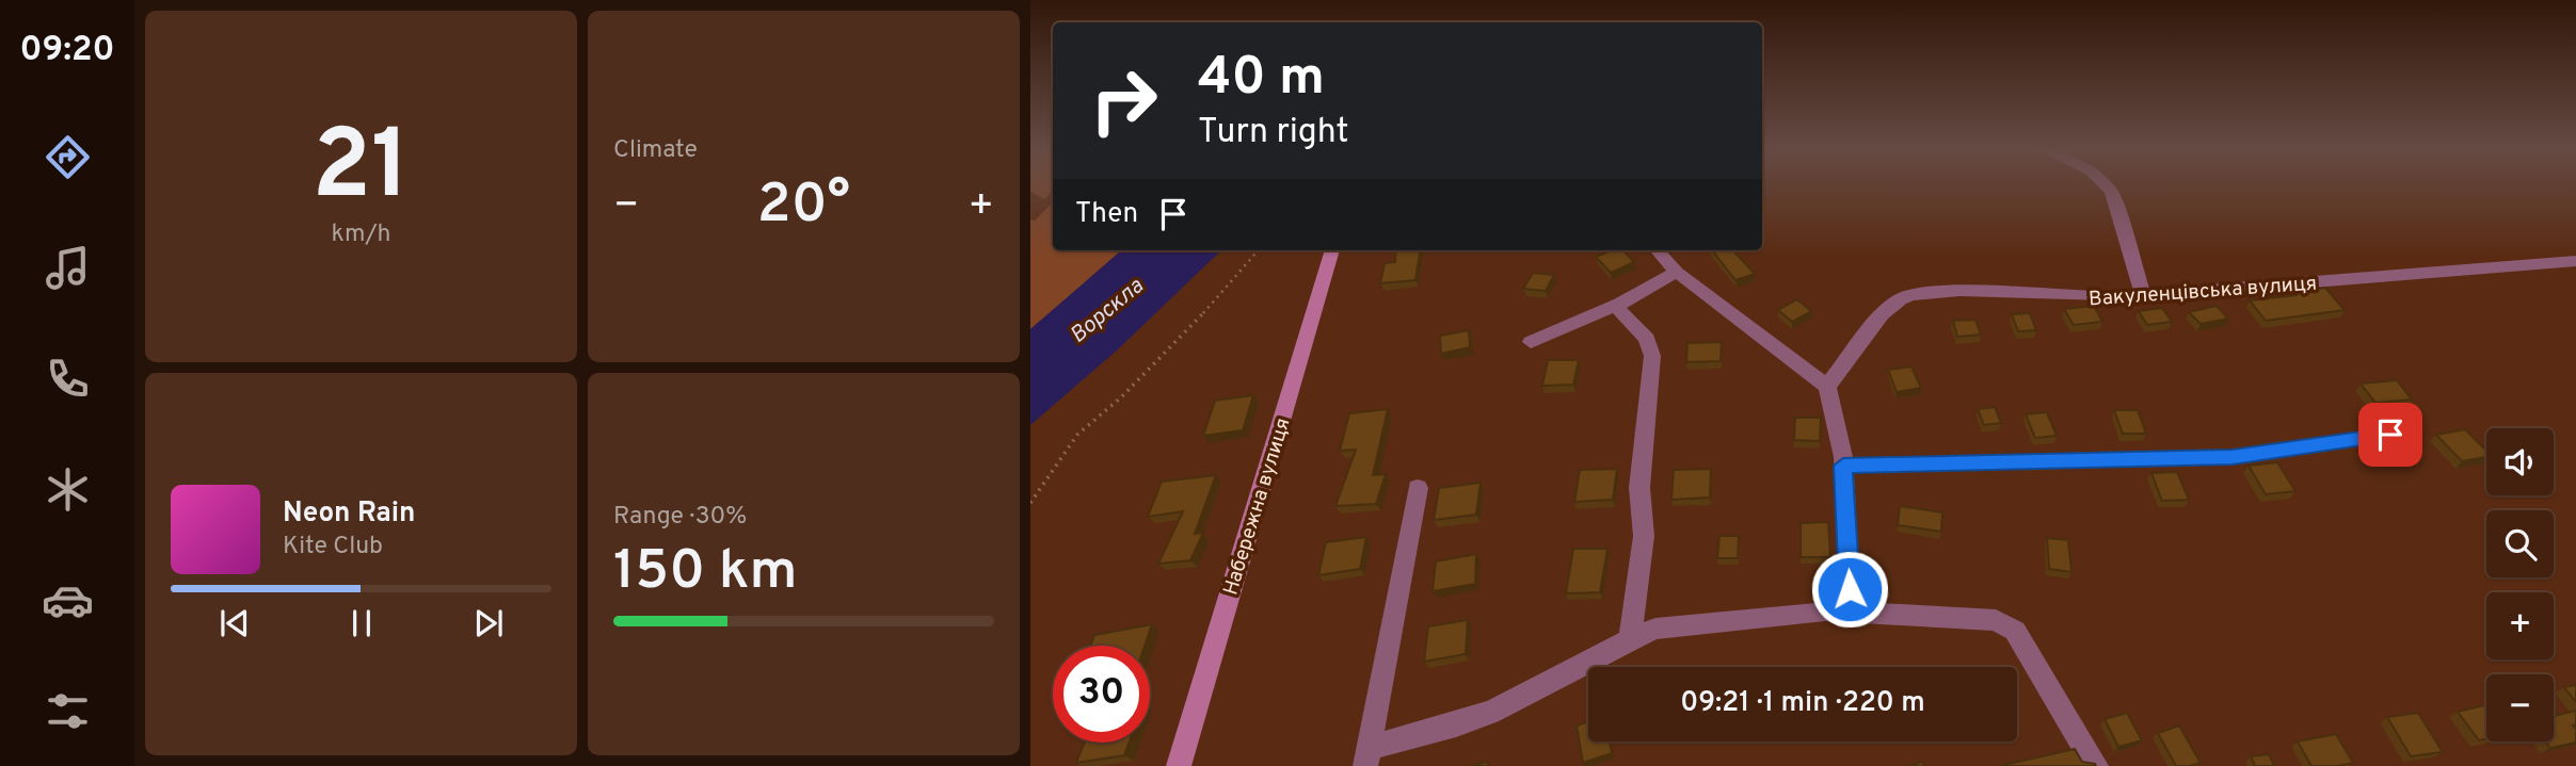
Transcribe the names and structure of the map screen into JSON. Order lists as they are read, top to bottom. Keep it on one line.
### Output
{"streets":{"street":["Вакуленцівська вулиця","Набережна вулиця"]},"water":["Ворскла"],"page":{"tabs":"09:20","tile":[["21","km/h"],"Climate",["Range · 30%","150 km"]],"turn":["40 m","Turn right"],"heat":["−","20°","+"],"then":"Then","map_buttons":["+","−"],"song":["Neon Rain","Kite Club"],"limit":"30","trip":"09:21 · 1 min · 220 m"}}
